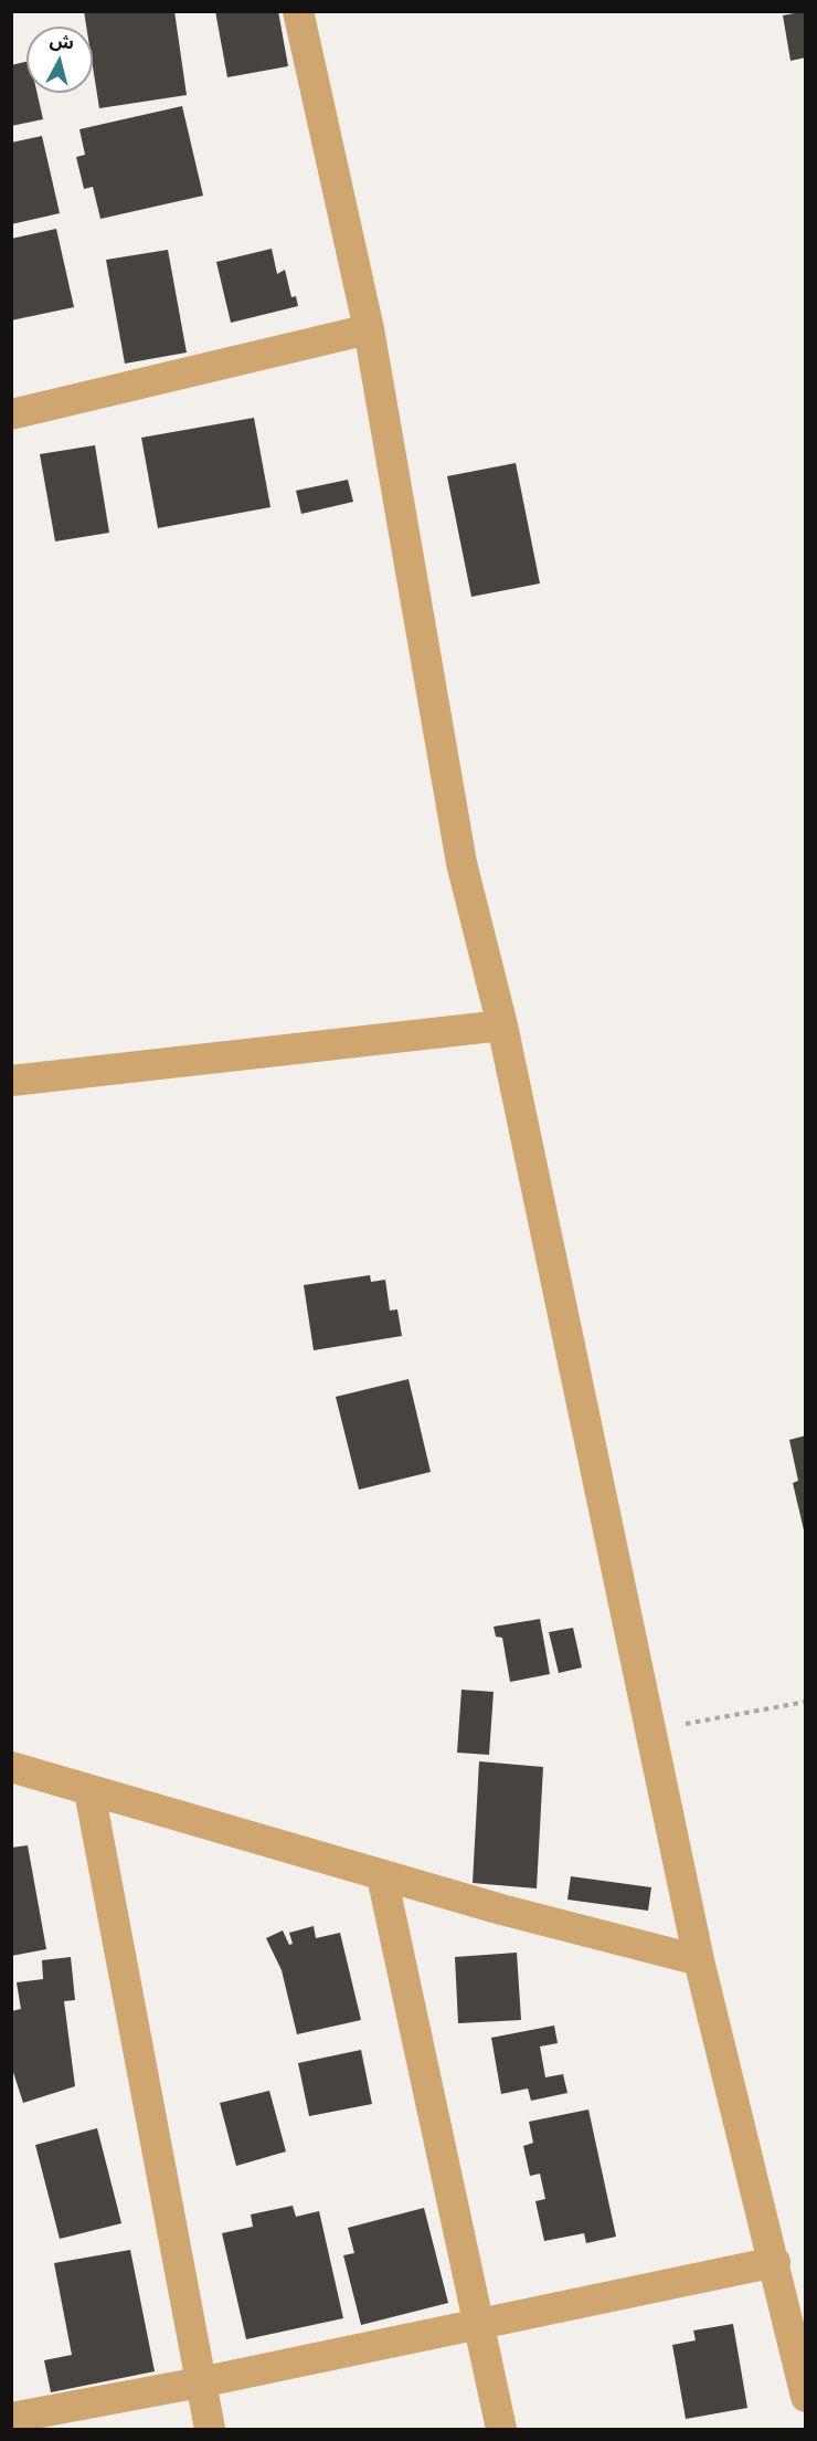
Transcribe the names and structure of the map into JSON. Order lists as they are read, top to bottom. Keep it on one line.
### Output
{"north":"top"}
